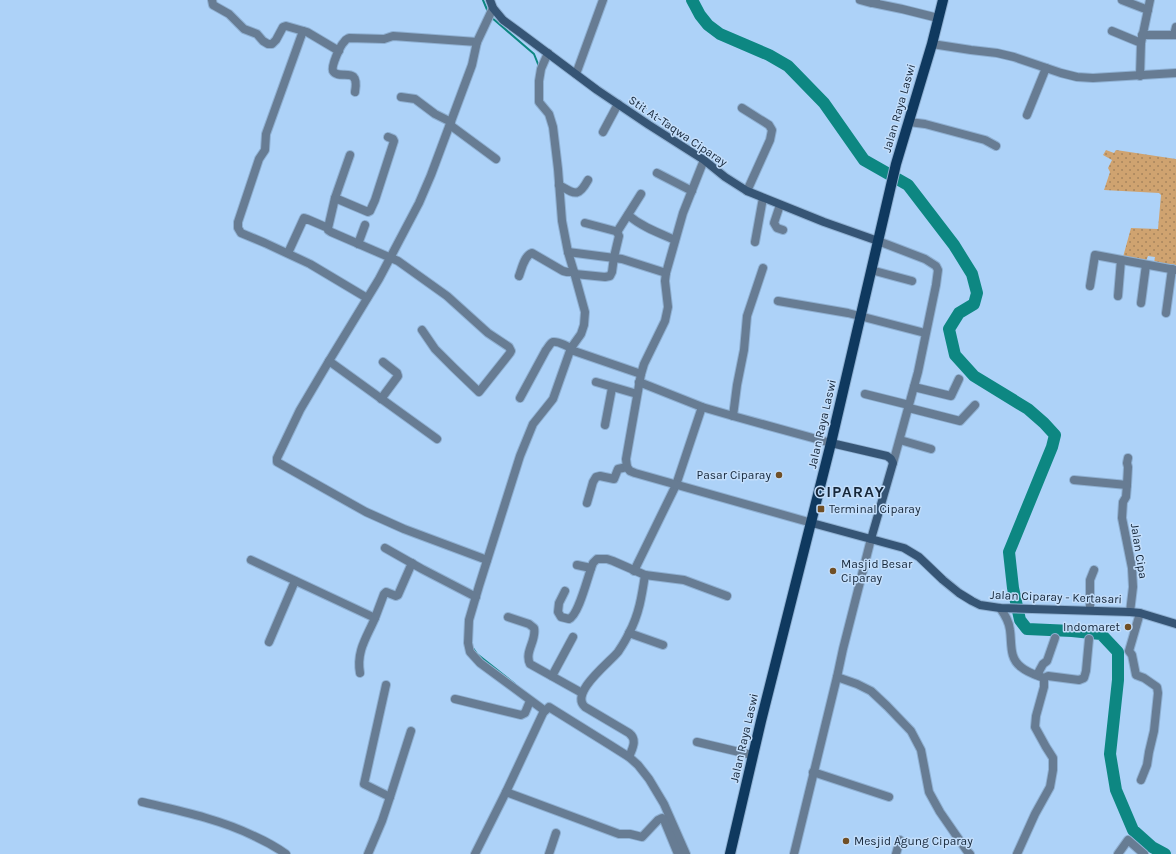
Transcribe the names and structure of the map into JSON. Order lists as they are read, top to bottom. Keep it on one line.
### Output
{"streets":{"main road":["Jalan Raya Laswi","Stit At-Taqwa Ciparay","Jalan Ciparay - Kertasari"],"street":["Jalan Cipa"]},"crossings":[["Jalan Raya Laswi","Stit At-Taqwa Ciparay"],["Jalan Raya Laswi","Jalan Ciparay - Kertasari"],["Jalan Cipa","Jalan Ciparay - Kertasari"]],"districts":["CIPARAY"],"places":{"other":["Pasar Ciparay","Masjid Besar Ciparay","Indomaret","Mesjid Agung Ciparay"],"transit":["Terminal Ciparay"]}}
